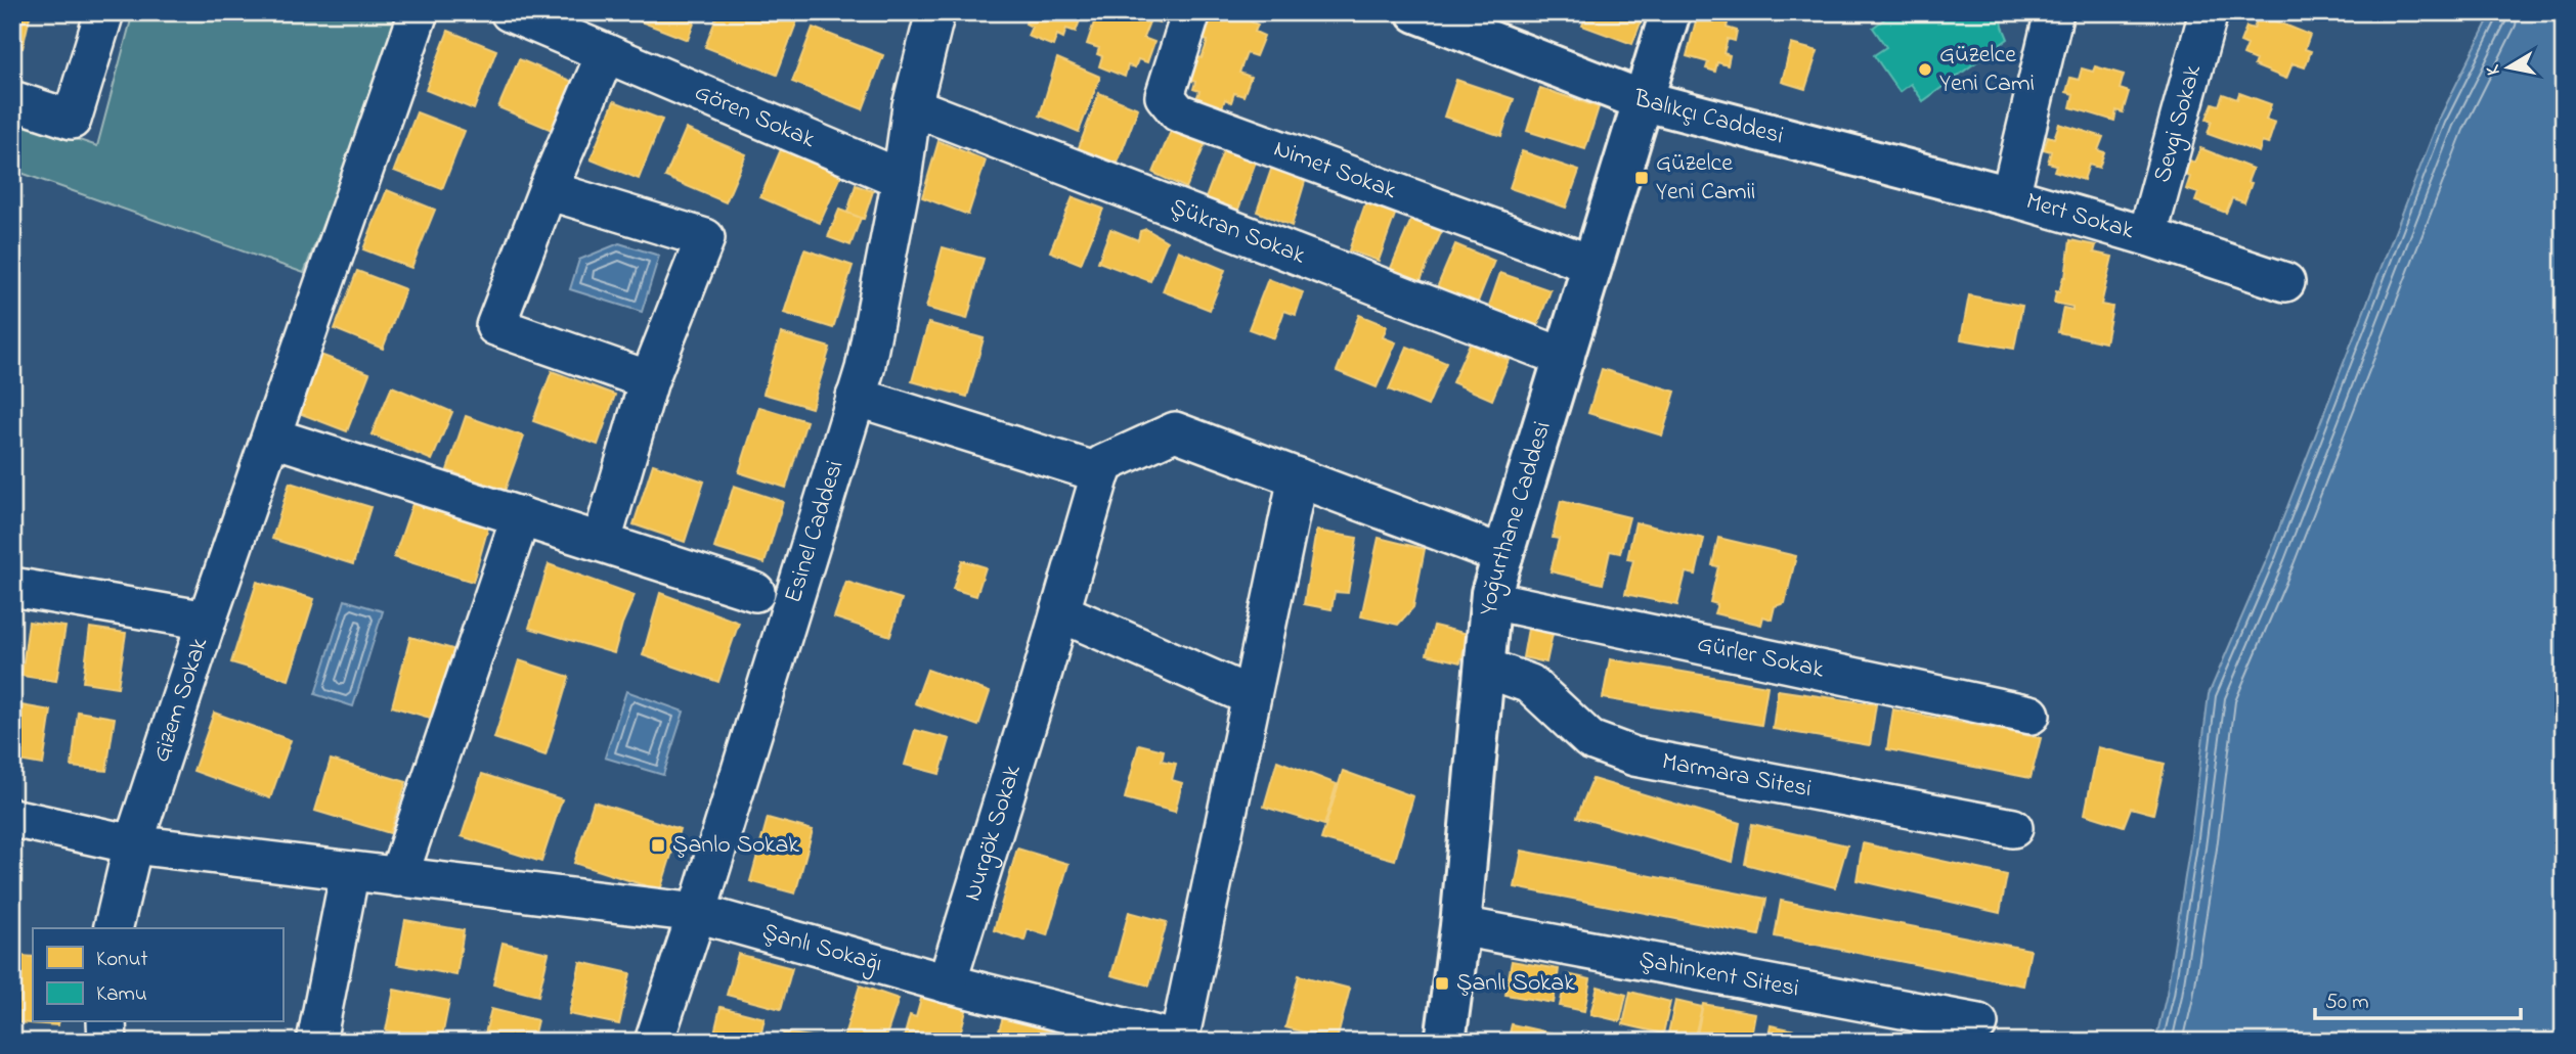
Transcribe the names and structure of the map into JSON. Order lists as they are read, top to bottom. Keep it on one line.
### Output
{"streets":{"main road":["Balıkçı Caddesi","Yoğurthane Caddesi"],"street":["Gören Sokak","Sevgi Sokak","Nimet Sokak","Mert Sokak","Şükran Sokak","Esinel Caddesi","Gürler Sokak","Gizem Sokak","Marmara Sitesi","Nurgök Sokak","Şanlı Sokağı","Şahinkent Sitesi"]},"crossings":[["Gören Sokak","Esinel Caddesi"],["Balıkçı Caddesi","Mert Sokak"],["Balıkçı Caddesi","Yoğurthane Caddesi"],["Sevgi Sokak","Mert Sokak"],["Nimet Sokak","Yoğurthane Caddesi"],["Şükran Sokak","Yoğurthane Caddesi"],["Şükran Sokak","Esinel Caddesi"],["Yoğurthane Caddesi","Gürler Sokak"],["Yoğurthane Caddesi","Marmara Sitesi"],["Yoğurthane Caddesi","Şahinkent Sitesi"],["Esinel Caddesi","Şanlı Sokağı"],["Gizem Sokak","Şanlı Sokağı"],["Nurgök Sokak","Şanlı Sokağı"]],"places":{"other":["Güzelce Yeni Cami"],"transit":["Güzelce Yeni Camii","Şanlo Sokak","Şanlı Sokak"]},"legend":["Konut","Kamu"],"scale_bar":"50 m","north":"left"}
